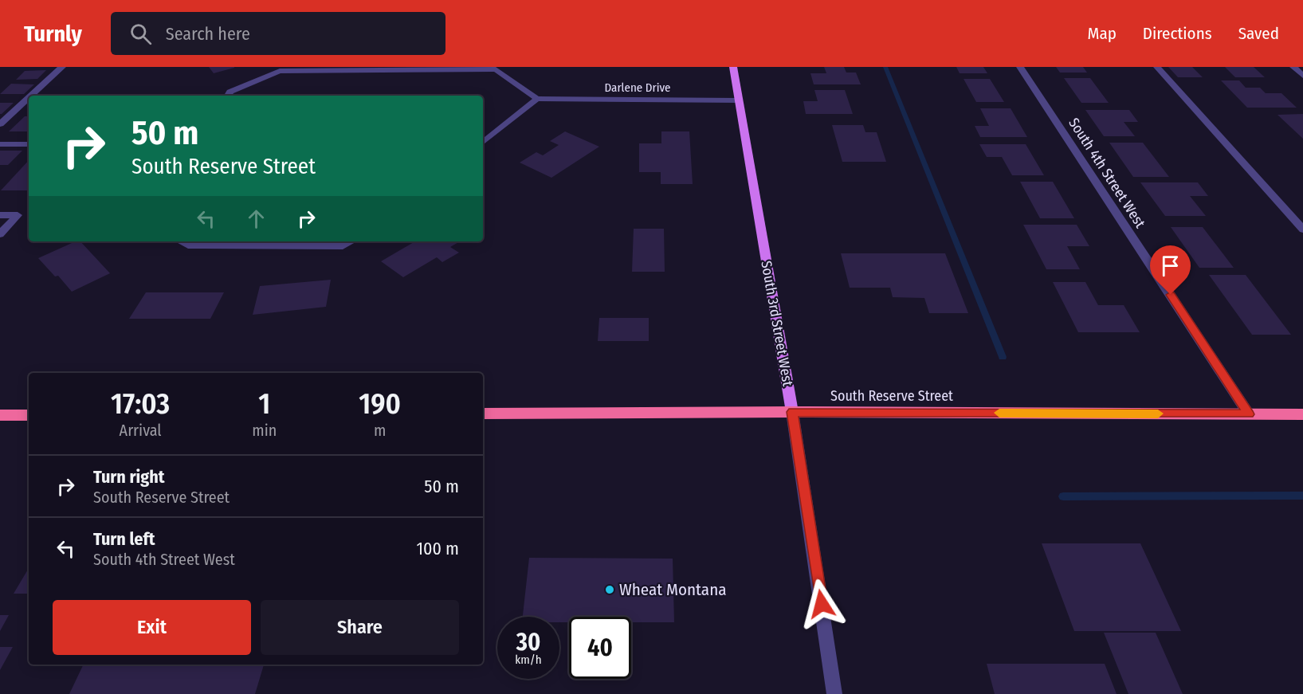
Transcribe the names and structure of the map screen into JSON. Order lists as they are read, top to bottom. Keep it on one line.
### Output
{"streets":{"highway":["South Reserve Street"],"main road":["South 3rd Street West"],"street":["Darlene Drive","South 4th Street West"]},"crossings":[["Darlene Drive","South 3rd Street West"],["South 4th Street West","South Reserve Street"],["South 3rd Street West","South Reserve Street"]],"places":["Wheat Montana"],"page":{"header":"Turnly","search":"Search here","nav":["Map","Directions","Saved"],"turn":["50 m","South Reserve Street"],"eta":["17:03","Arrival","1","min","190","m"],"list":[{"name":"Turn right","note":"South Reserve Street","value":"50 m"},{"name":"Turn left","note":"South 4th Street West","value":"100 m"}],"buttons":["Exit","Share"],"speed":"30 km/h","limit":"40"}}
